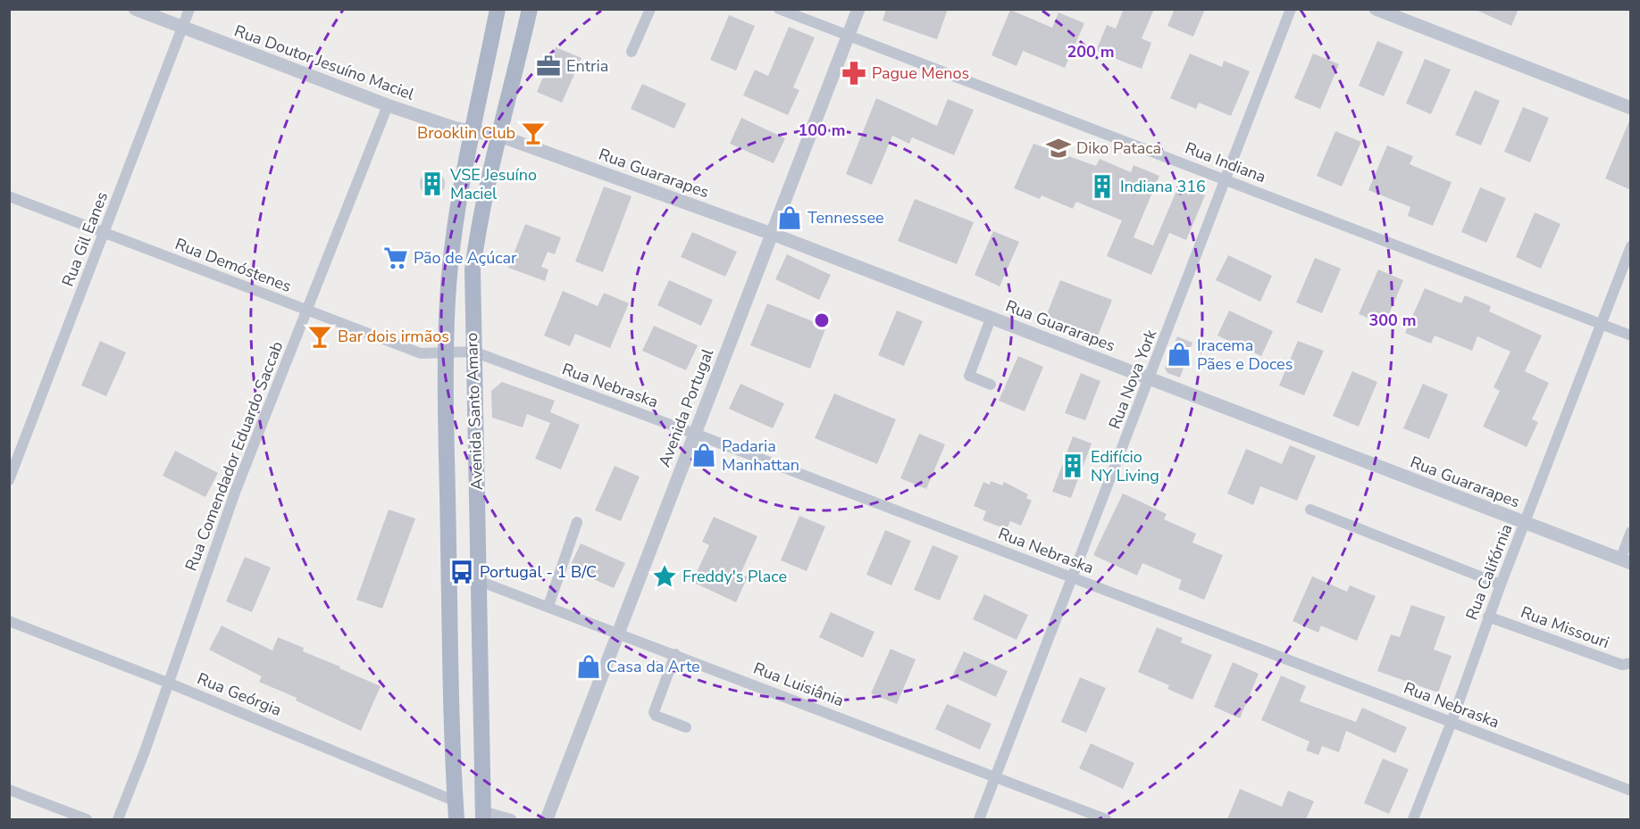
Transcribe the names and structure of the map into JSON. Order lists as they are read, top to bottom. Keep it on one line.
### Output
{"streets":{"main road":["Avenida Santo Amaro"],"street":["Rua Doutor Jesuíno Maciel","Rua Indiana","Rua Guararapes","Rua Gil Eanes","Rua Demóstenes","Rua Nova York","Rua Nebraska","Avenida Portugal","Rua Comendador Eduardo Saccab","Rua Califórnia","Rua Missouri","Rua Luisiânia","Rua Geórgia"]},"crossings":[["Rua Doutor Jesuíno Maciel","Rua Guararapes"],["Rua Doutor Jesuíno Maciel","Rua Gil Eanes"],["Rua Doutor Jesuíno Maciel","Avenida Santo Amaro"],["Rua Doutor Jesuíno Maciel","Rua Comendador Eduardo Saccab"],["Rua Indiana","Rua Nova York"],["Rua Indiana","Avenida Portugal"],["Rua Indiana","Rua Califórnia"],["Rua Guararapes","Rua Nova York"],["Rua Guararapes","Avenida Portugal"],["Rua Guararapes","Avenida Santo Amaro"],["Rua Guararapes","Rua Califórnia"],["Rua Gil Eanes","Rua Demóstenes"],["Rua Demóstenes","Rua Nebraska"],["Rua Demóstenes","Avenida Santo Amaro"],["Rua Demóstenes","Rua Comendador Eduardo Saccab"],["Rua Nova York","Rua Nebraska"],["Rua Nova York","Rua Luisiânia"],["Rua Nebraska","Avenida Portugal"],["Rua Nebraska","Avenida Santo Amaro"],["Rua Nebraska","Rua Califórnia"],["Avenida Portugal","Rua Luisiânia"],["Avenida Santo Amaro","Rua Luisiânia"],["Avenida Santo Amaro","Rua Geórgia"],["Rua Comendador Eduardo Saccab","Rua Geórgia"],["Rua Califórnia","Rua Missouri"]],"places":{"office":["Entria"],"pharmacy":["Pague Menos"],"bar":["Brooklin Club","Bar dois irmãos"],"school or university":["Diko Pataca"],"building":["VSE Jesuíno Maciel","Indiana 316","Edifício NY Living"],"shop":["Tennessee","Iracema Pães e Doces","Padaria Manhattan","Casa da Arte"],"supermarket":["Pão de Açúcar"],"bus stop":["Portugal - 1 B/C"],"place":["Freddy's Place"]},"rings":["200 m","100 m","300 m"]}
